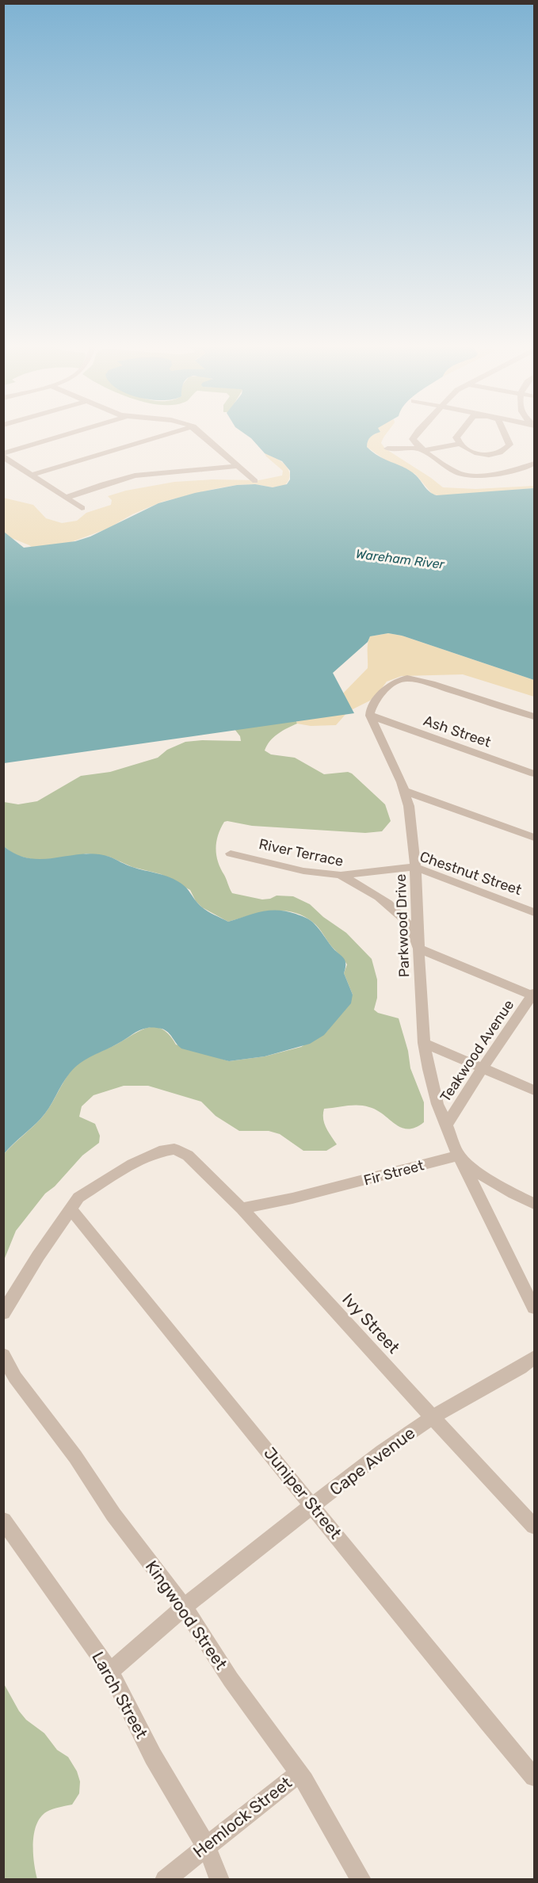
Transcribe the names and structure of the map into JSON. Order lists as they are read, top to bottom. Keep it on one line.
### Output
{"streets":{"street":["Ash Street","River Terrace","Chestnut Street","Parkwood Drive","Teakwood Avenue","Fir Street","Ivy Street","Cape Avenue","Juniper Street","Kingwood Street","Larch Street","Hemlock Street"]},"crossings":[["Ash Street","Parkwood Drive"],["River Terrace","Chestnut Street"],["River Terrace","Parkwood Drive"],["Chestnut Street","Parkwood Drive"],["Parkwood Drive","Teakwood Avenue"],["Parkwood Drive","Fir Street"],["Fir Street","Ivy Street"],["Ivy Street","Cape Avenue"],["Ivy Street","Juniper Street"],["Cape Avenue","Juniper Street"],["Cape Avenue","Kingwood Street"],["Cape Avenue","Larch Street"],["Kingwood Street","Hemlock Street"],["Larch Street","Hemlock Street"]],"water":["Wareham River"]}
